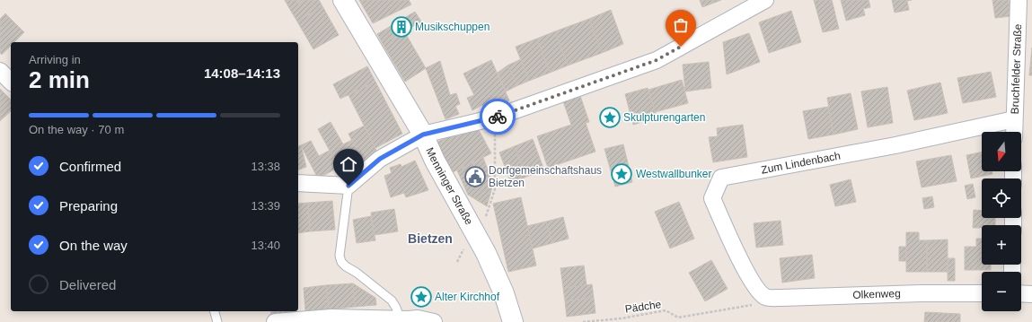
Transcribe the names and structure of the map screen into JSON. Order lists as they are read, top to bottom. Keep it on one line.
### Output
{"streets":{"street":["Bruchfelder Straße","Zum Lindenbach","Menninger Straße","Olkenweg"],"path":["Pädche"]},"crossings":[["Bruchfelder Straße","Zum Lindenbach"],["Zum Lindenbach","Olkenweg"],["Zum Lindenbach","Pädche"],["Olkenweg","Pädche"]],"districts":["Bietzen"],"places":{"building":["Musikschuppen"],"place":["Skulpturengarten","Westwallbunker","Alter Kirchhof"],"public building":["Dorfgemeinschaftshaus Bietzen"]},"north":"bottom","page":{"heading":["2 min","Arriving in","14:08–14:13"],"bar":"On the way · 70 m","map_buttons":["+","−"],"list":[["Confirmed","13:38"],["Preparing","13:39"],["On the way","13:40"],"Delivered"]}}
